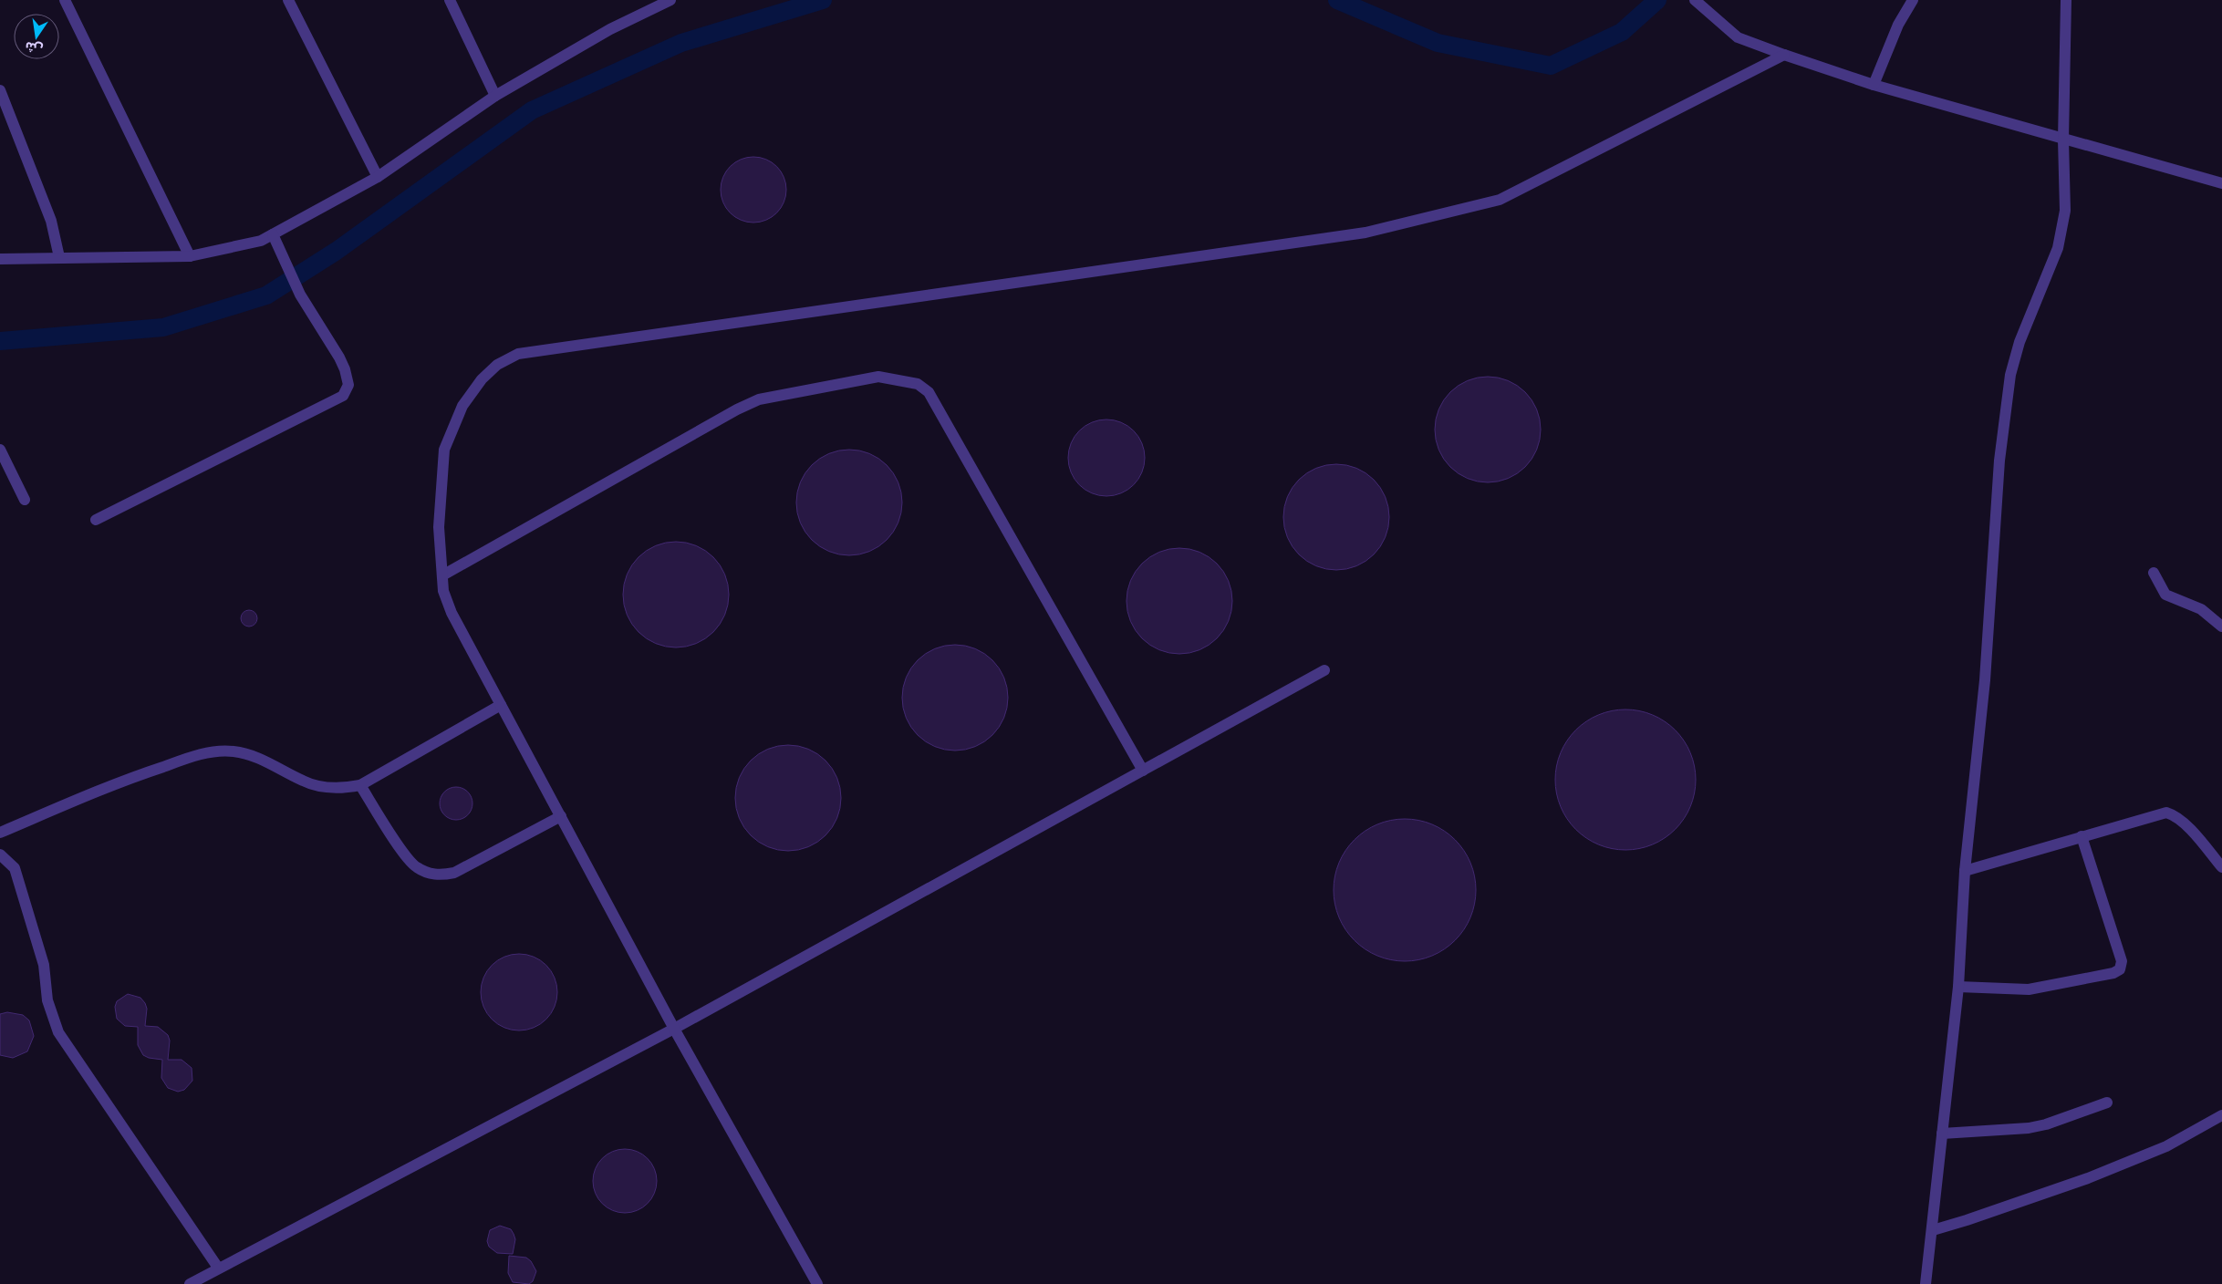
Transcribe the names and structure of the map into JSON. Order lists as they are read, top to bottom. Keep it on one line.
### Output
{"north":"bottom"}
